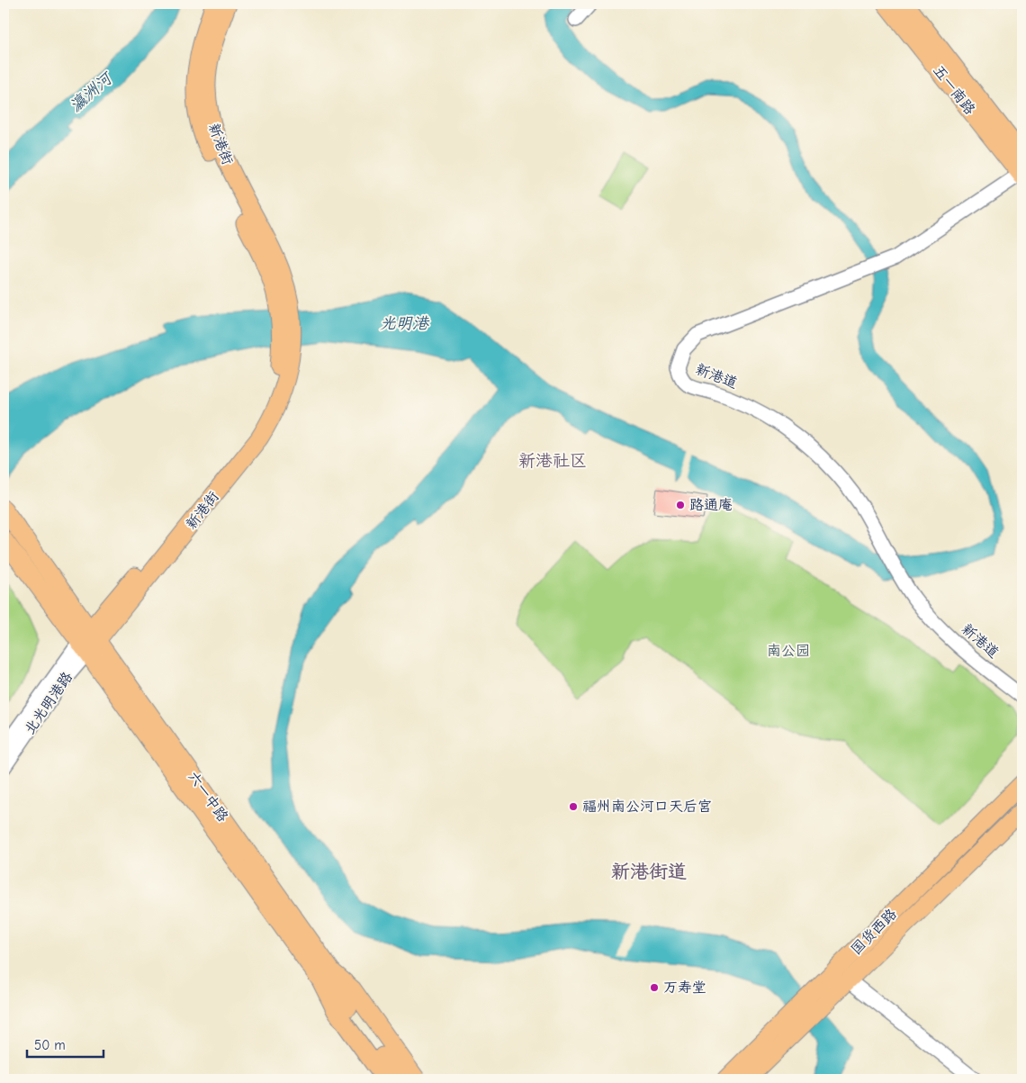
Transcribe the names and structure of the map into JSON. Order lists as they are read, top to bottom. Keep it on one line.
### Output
{"streets":{"main road":["五一南路","新港街","六一中路","国货西路"],"street":["新港道","北光明港路"]},"crossings":[["五一南路","新港道"],["新港街","北光明港路"],["新港街","六一中路"],["北光明港路","六一中路"]],"districts":["新港社区","新港街道"],"water":["瀛洲河","光明港"],"parks":["南公园"],"places":["路通庵","福州南公河口天后宫","万寿堂"],"scale_bar":"50 m"}
